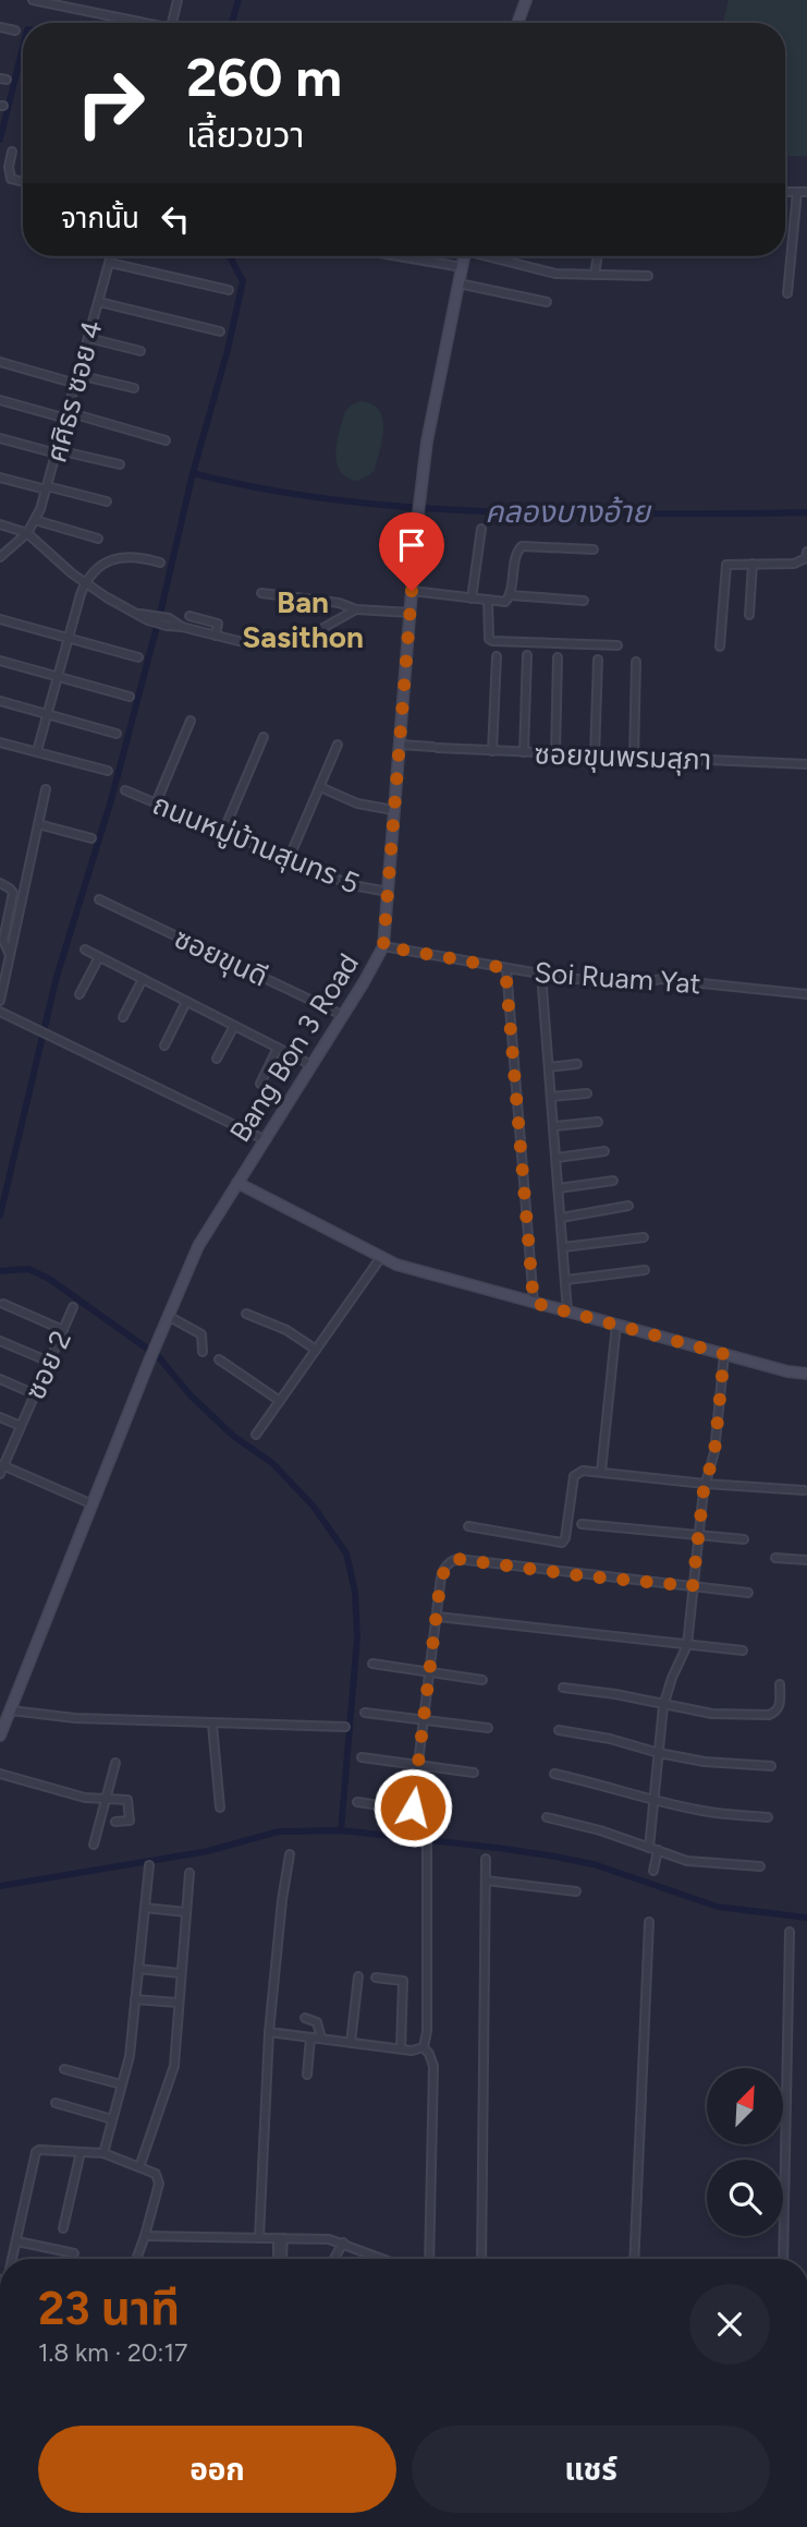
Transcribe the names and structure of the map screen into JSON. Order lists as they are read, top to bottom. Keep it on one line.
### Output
{"streets":{"main road":["Bang Bon 3 Road"],"street":["ศศิธร ซอย 4","ซอยขุนพรมสุภา","ถนนหมู่บ้านสุนทร 5","ซอยขุนดี","Soi Ruam Yat","ซอย 2"]},"crossings":[["ซอยขุนพรมสุภา","Bang Bon 3 Road"],["ถนนหมู่บ้านสุนทร 5","Bang Bon 3 Road"],["ซอยขุนดี","Bang Bon 3 Road"],["Soi Ruam Yat","Bang Bon 3 Road"]],"districts":["Ban Sasithon"],"water":["คลองบางอ้าย"],"north":"top right","page":{"turn":["260 m","เลี้ยวขวา"],"then":"จากนั้น","heading":["23 นาที","1.8 km · 20:17"],"buttons":["ออก","แชร์"]}}
